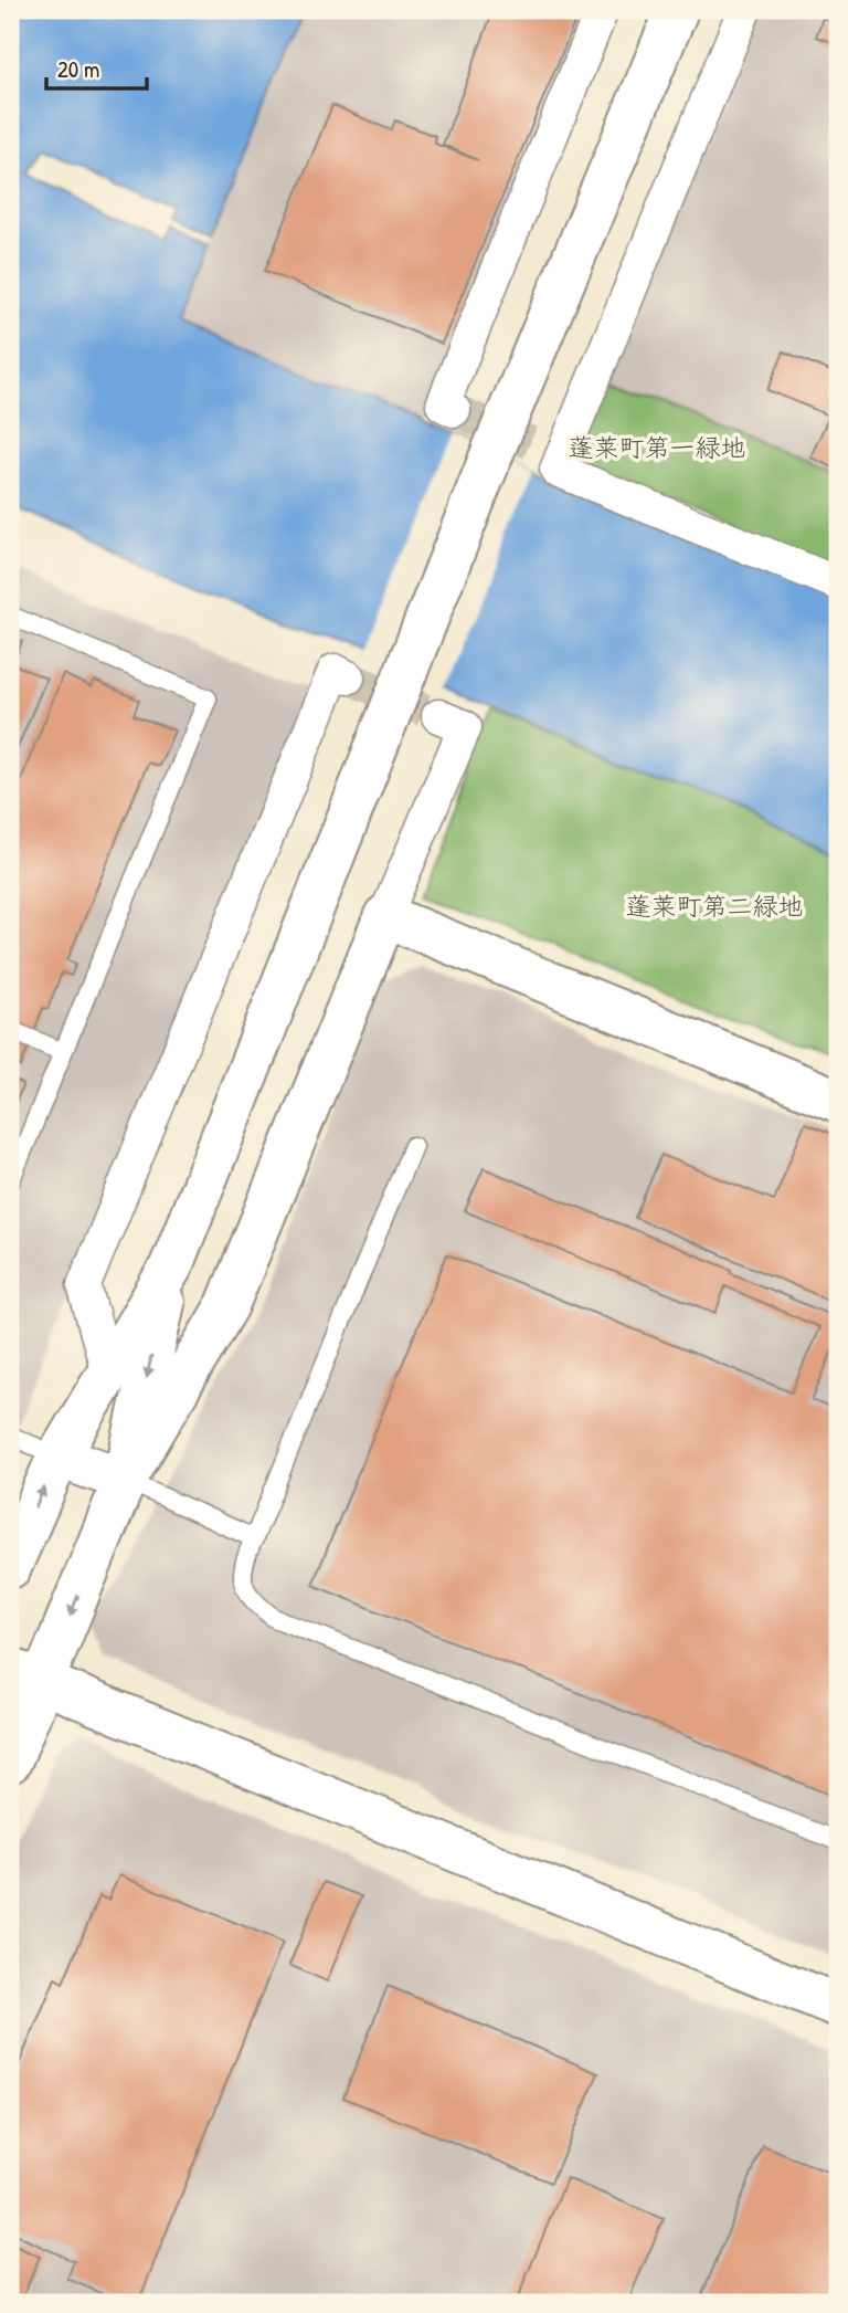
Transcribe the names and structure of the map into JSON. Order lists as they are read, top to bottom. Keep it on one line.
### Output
{"parks":["蓬莱町第一緑地","蓬莱町第二緑地"],"scale_bar":"20 m"}
